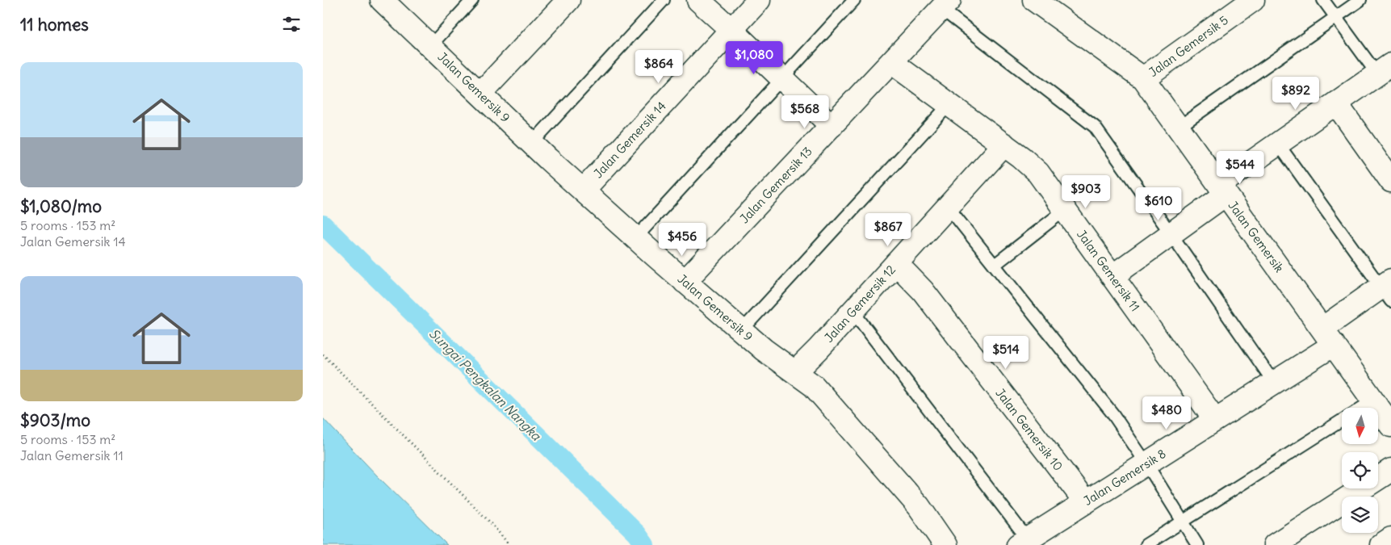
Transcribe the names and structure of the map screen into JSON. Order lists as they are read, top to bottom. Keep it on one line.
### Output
{"streets":{"street":["Jalan Gemersik 5","Jalan Gemersik 9","Jalan Gemersik 14","Jalan Gemersik 13","Jalan Gemersik","Jalan Gemersik 11","Jalan Gemersik 12","Jalan Gemersik 10","Jalan Gemersik 8"]},"crossings":[["Jalan Gemersik 5","Jalan Gemersik"],["Jalan Gemersik 9","Jalan Gemersik 14"],["Jalan Gemersik 9","Jalan Gemersik 13"],["Jalan Gemersik 9","Jalan Gemersik 12"],["Jalan Gemersik 13","Jalan Gemersik 11"],["Jalan Gemersik","Jalan Gemersik 8"],["Jalan Gemersik 11","Jalan Gemersik 12"],["Jalan Gemersik 11","Jalan Gemersik 8"],["Jalan Gemersik 12","Jalan Gemersik 10"],["Jalan Gemersik 10","Jalan Gemersik 8"]],"water":["Sungai Pengkalan Nangka"],"north":"bottom","page":{"heading":"11 homes","price":["$1,080","$864","$892","$568","$544","$903","$610","$867","$456","$514","$480"],"list":[{"name":"$1,080/mo","note":"5 rooms · 153 m² · Jalan Gemersik 14"},{"name":"$903/mo","note":"5 rooms · 153 m² · Jalan Gemersik 11"}]}}
